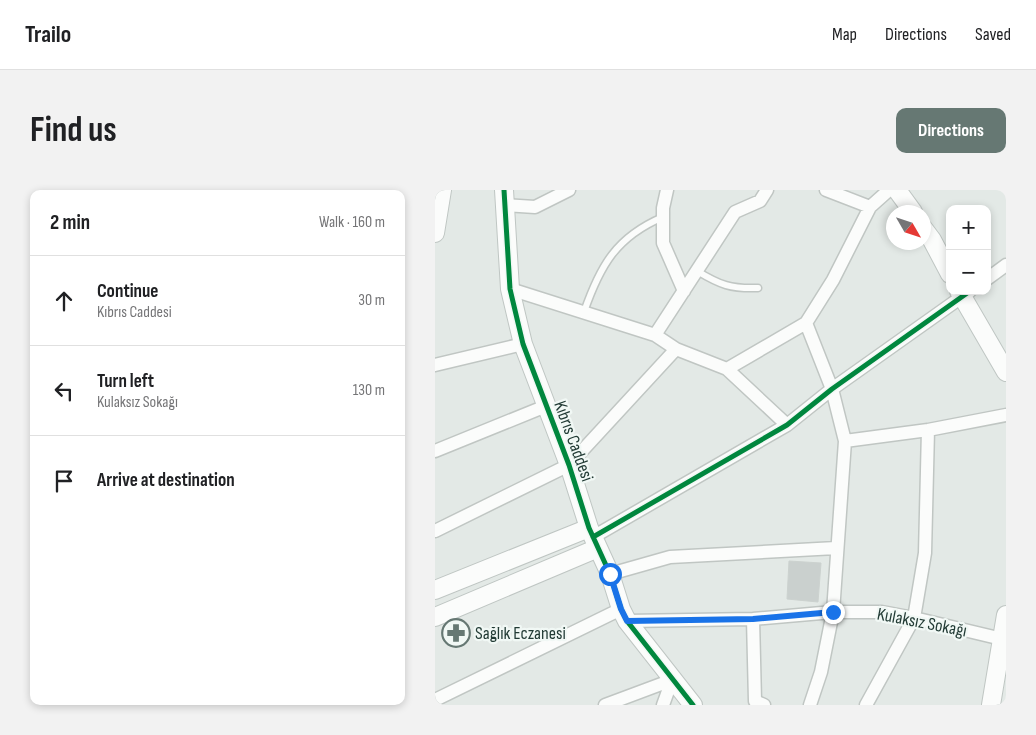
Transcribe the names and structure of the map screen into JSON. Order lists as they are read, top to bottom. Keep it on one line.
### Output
{"streets":{"street":["Kıbrıs Caddesi","Kulaksız Sokağı"]},"crossings":[["Kıbrıs Caddesi","Kulaksız Sokağı"]],"places":{"pharmacy":["Sağlık Eczanesi"]},"north":"bottom right","page":{"header":"Trailo","nav":["Map","Directions","Saved"],"buttons":"Directions","title":"Find us","heading":["2 min","Walk · 160 m"],"map_buttons":["+","−"],"list":[["Continue","Kıbrıs Caddesi","30 m"],["Turn left","Kulaksız Sokağı","130 m"],"Arrive at destination"]}}
